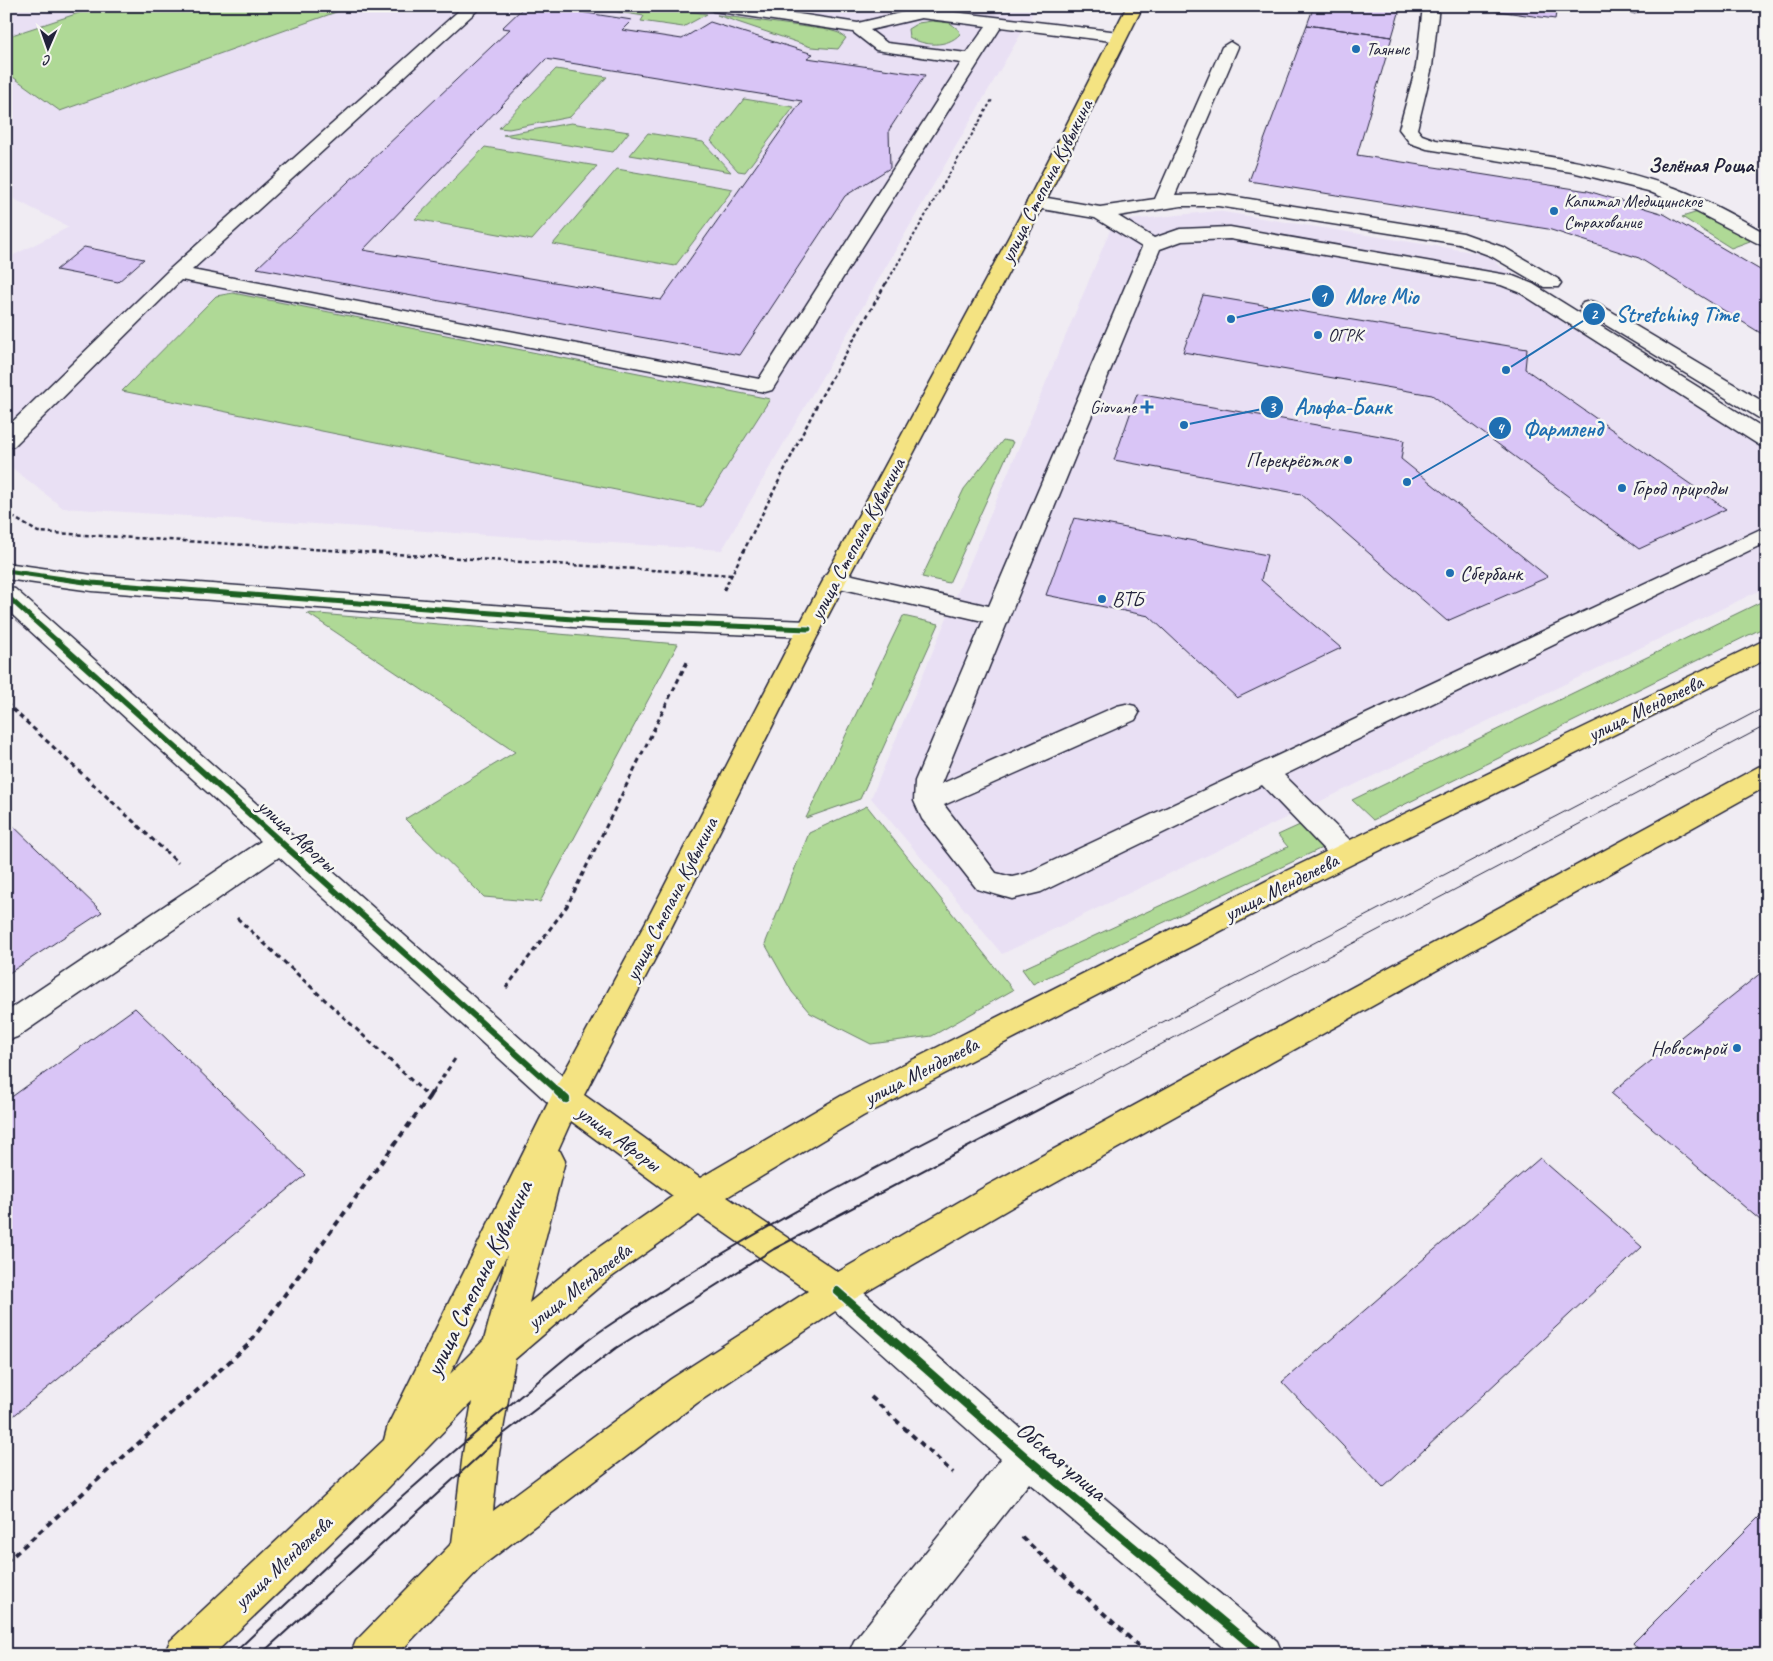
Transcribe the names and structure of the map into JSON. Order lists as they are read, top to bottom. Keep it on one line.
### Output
{"streets":{"main road":["улица Степана Кувыкина","улица Менделеева","улица Авроры","Обская улица"]},"crossings":[["улица Степана Кувыкина","улица Менделеева"],["улица Степана Кувыкина","улица Авроры"],["улица Менделеева","улица Авроры"],["улица Менделеева","Обская улица"],["улица Авроры","Обская улица"]],"districts":["Зелёная Роща"],"places":{"other":["Таяныс","Капитал Медицинское Страхование","More Mio","ОГРК","Stretching Time","Альфа-Банк","Перекрёсток","Фармленд","Город природы","Сбербанк","ВТБ","Новострой"],"health":["Giovane"]},"north":"bottom"}
